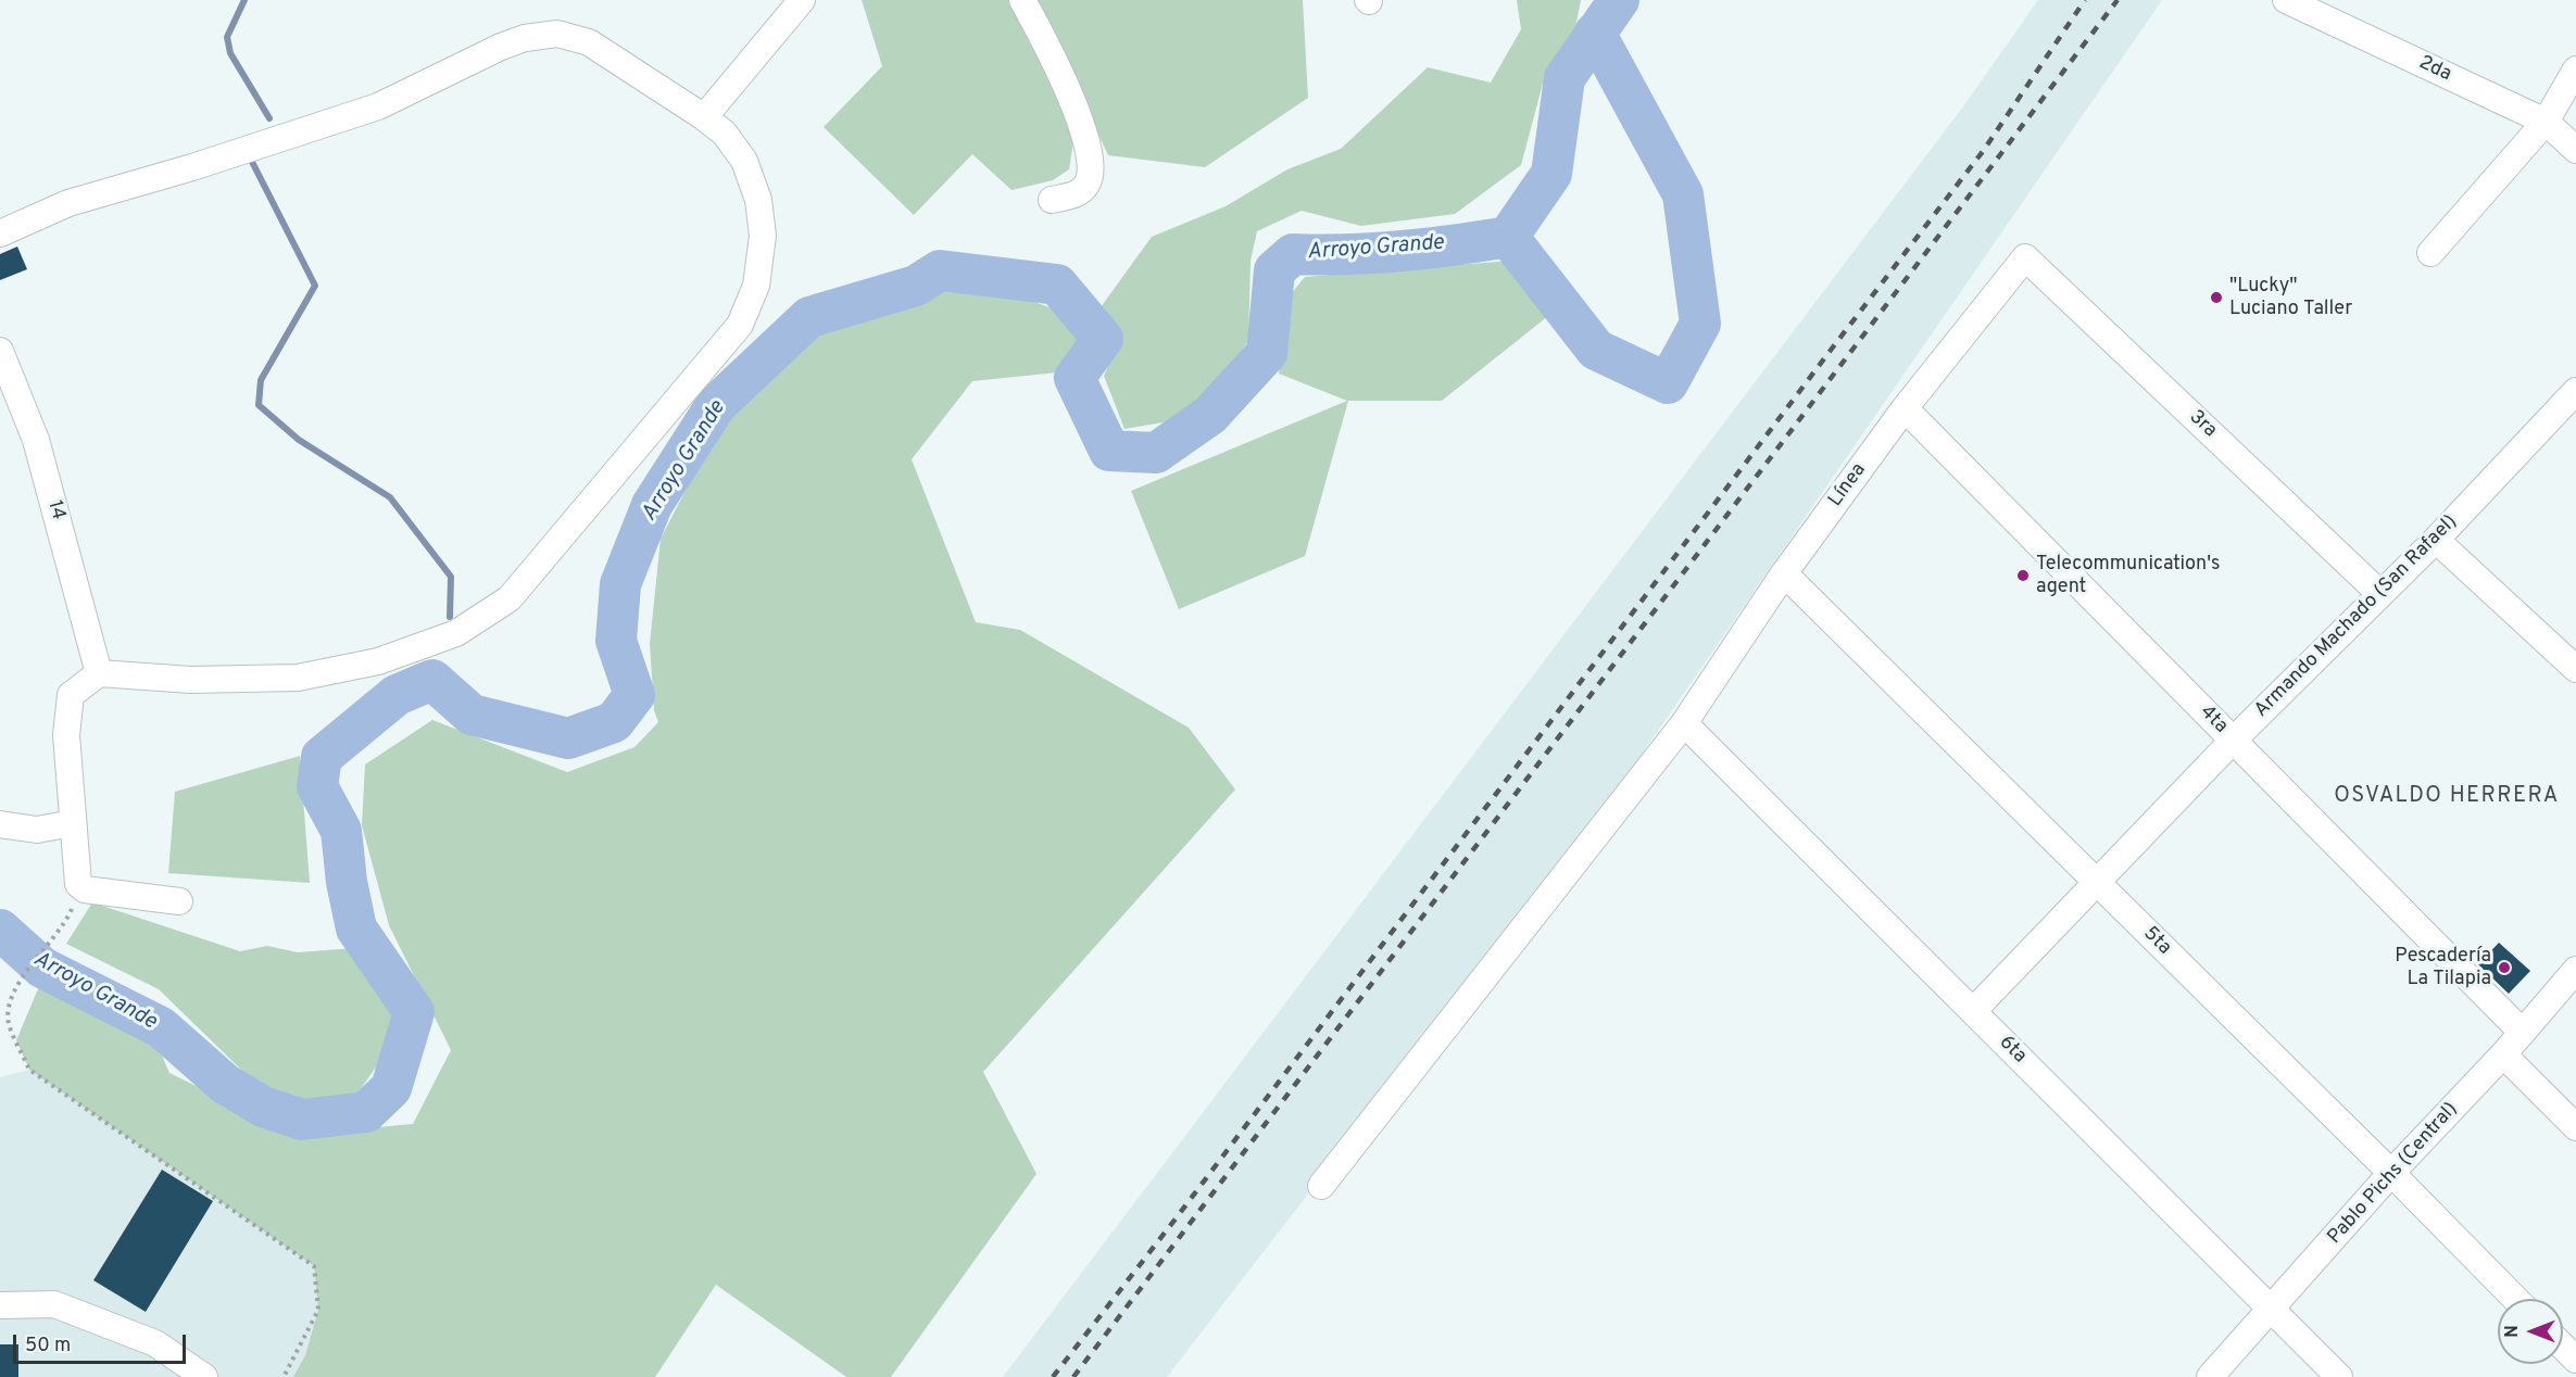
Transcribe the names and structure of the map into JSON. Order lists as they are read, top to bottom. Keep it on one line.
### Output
{"streets":{"street":["2da","3ra","Línea","14","Armando Machado (San Rafael)","4ta","5ta","6ta","Pablo Pichs (Central)"]},"crossings":[["3ra","Línea"],["3ra","Armando Machado (San Rafael)"],["Línea","4ta"],["Línea","5ta"],["Línea","6ta"],["Armando Machado (San Rafael)","4ta"],["Armando Machado (San Rafael)","5ta"],["Armando Machado (San Rafael)","6ta"],["4ta","Pablo Pichs (Central)"],["5ta","Pablo Pichs (Central)"],["6ta","Pablo Pichs (Central)"]],"districts":["OSVALDO HERRERA"],"water":["Arroyo Grande"],"places":["\"Lucky\" Luciano Taller","Telecommunication's agent","Pescadería La Tilapia"],"scale_bar":"50 m","north":"left"}
